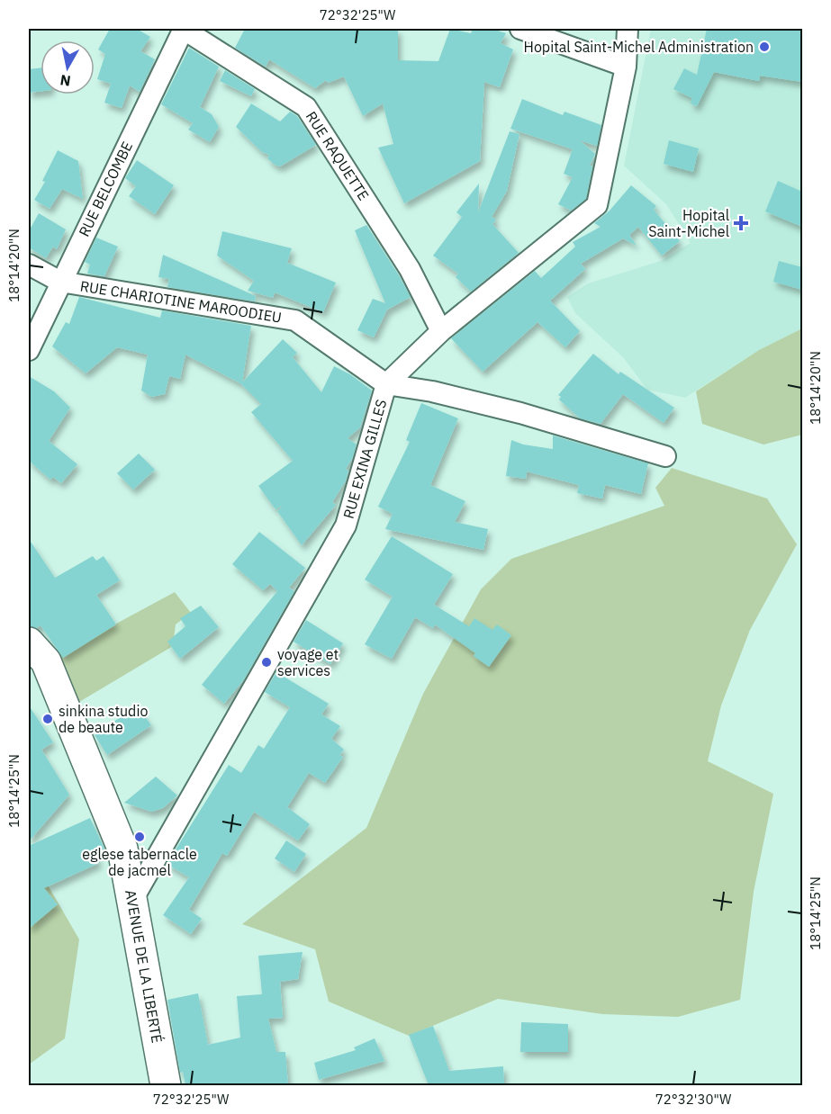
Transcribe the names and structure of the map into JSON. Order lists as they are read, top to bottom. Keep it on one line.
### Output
{"streets":{"main road":["AVENUE DE LA LIBERTÉ"],"street":["RUE RAQUETTE","RUE BELCOMBE","RUE CHARIOTINE MAROODIEU","RUE EXINA GILLES"]},"crossings":[["RUE RAQUETTE","RUE BELCOMBE"],["RUE RAQUETTE","RUE EXINA GILLES"],["RUE BELCOMBE","RUE CHARIOTINE MAROODIEU"],["RUE CHARIOTINE MAROODIEU","RUE EXINA GILLES"],["RUE EXINA GILLES","AVENUE DE LA LIBERTÉ"]],"places":{"other":["Hopital Saint-Michel Administration","voyage et services","sinkina studio de beaute","eglese tabernacle de jacmel"],"health":["Hopital Saint-Michel"]},"north":"bottom","coordinates":["72°32'25\"W","18°14'20\"N","18°14'25\"N","72°32'30\"W"]}
